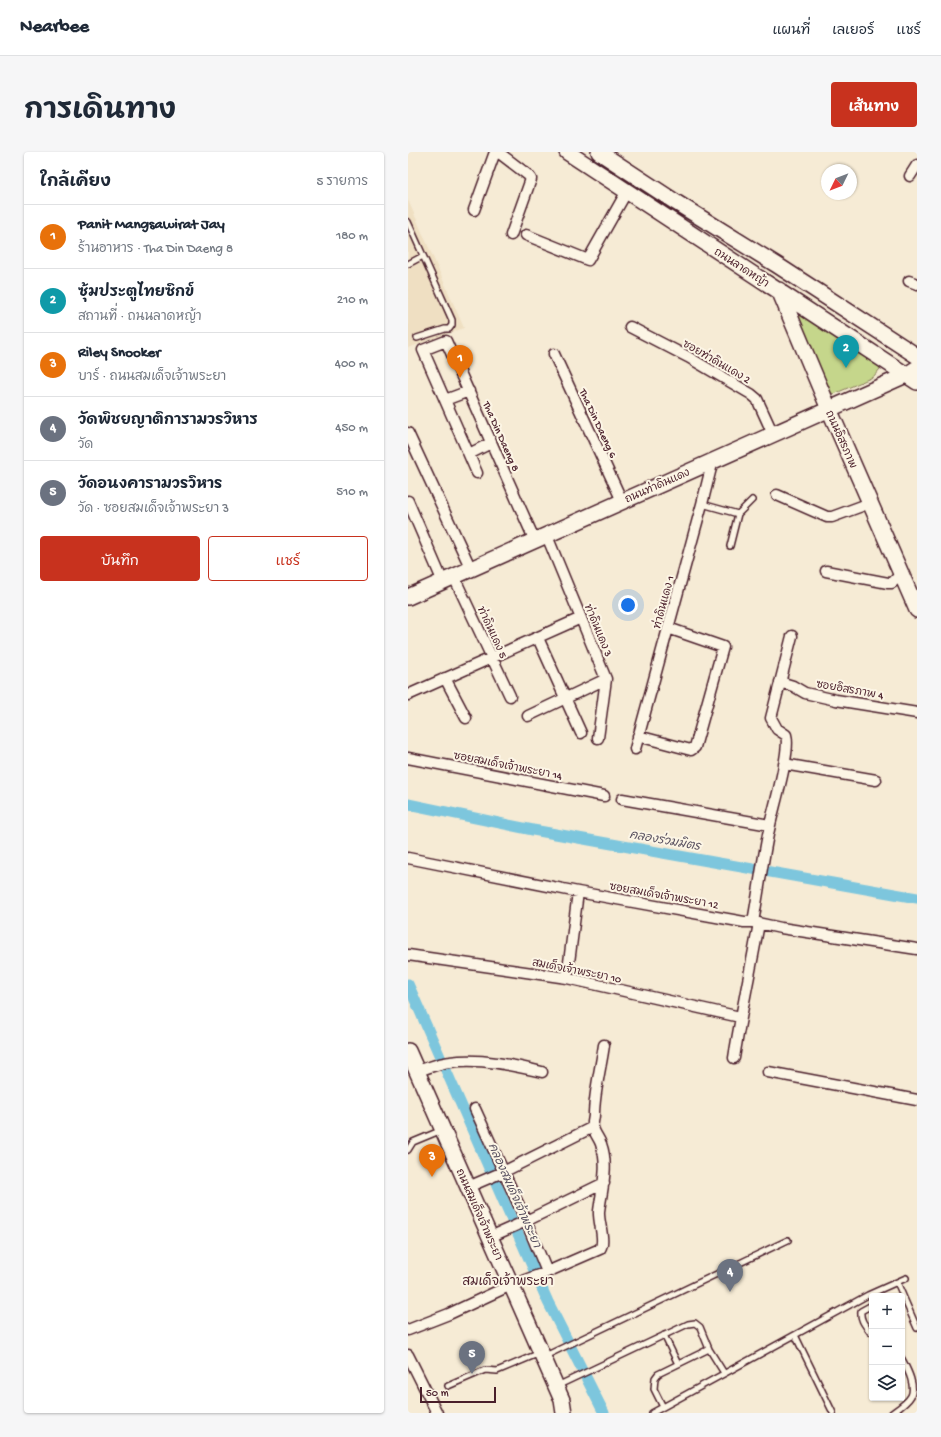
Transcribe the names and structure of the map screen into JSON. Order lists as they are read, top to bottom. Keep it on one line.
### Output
{"streets":{"main road":["ถนนลาดหญ้า","ถนนอิสรภาพ","ถนนท่าดินแดง","ถนนสมเด็จเจ้าพระยา"],"street":["ซอยท่าดินแดง 2","Tha Din Daeng 6","Tha Din Daeng 8","ท่าดินแดง 1","ท่าดินแดง 3","ท่าดินแดง 5","ซอยอิสรภาพ 4","ซอยสมเด็จเจ้าพระยา 14","ซอยสมเด็จเจ้าพระยา 12","สมเด็จเจ้าพระยา 10"]},"crossings":[["ถนนลาดหญ้า","ถนนอิสรภาพ"],["ถนนลาดหญ้า","ถนนท่าดินแดง"],["ซอยท่าดินแดง 2","ถนนท่าดินแดง"],["Tha Din Daeng 6","ถนนท่าดินแดง"],["Tha Din Daeng 8","ถนนท่าดินแดง"],["Tha Din Daeng 8","ท่าดินแดง 3"],["ถนนอิสรภาพ","ถนนท่าดินแดง"],["ถนนท่าดินแดง","ท่าดินแดง 1"],["ถนนท่าดินแดง","ท่าดินแดง 3"],["ถนนท่าดินแดง","ท่าดินแดง 5"]],"districts":["สมเด็จเจ้าพระยา"],"water":["คลองร่วมมิตร","คลองสมเด็จเจ้าพระยา"],"scale_bar":"50 m","north":"bottom left","page":{"header":"Nearbee","nav":["แผนที่","เลเยอร์","แชร์"],"title":"การเดินทาง","buttons":["เส้นทาง",["บันทึก","แชร์"]],"heading":["ใกล้เคียง","5 รายการ"],"list":[{"mark":"1","name":"Panit Mangsawirat Jay","note":"ร้านอาหาร · Tha Din Daeng 8","value":"180 m"},{"mark":"2","name":"ซุ้มประตูไทยซิกข์","note":"สถานที่ · ถนนลาดหญ้า","value":"210 m"},{"mark":"3","name":"Riley Snooker","note":"บาร์ · ถนนสมเด็จเจ้าพระยา","value":"400 m"},{"mark":"4","name":"วัดพิชยญาติการามวรวิหาร","note":"วัด","value":"450 m"},{"mark":"5","name":"วัดอนงคารามวรวิหาร","note":"วัด · ซอยสมเด็จเจ้าพระยา 3","value":"510 m"}],"pins":["2","1","3","4","5"],"map_buttons":["+","−"],"scale":"50 m"}}
